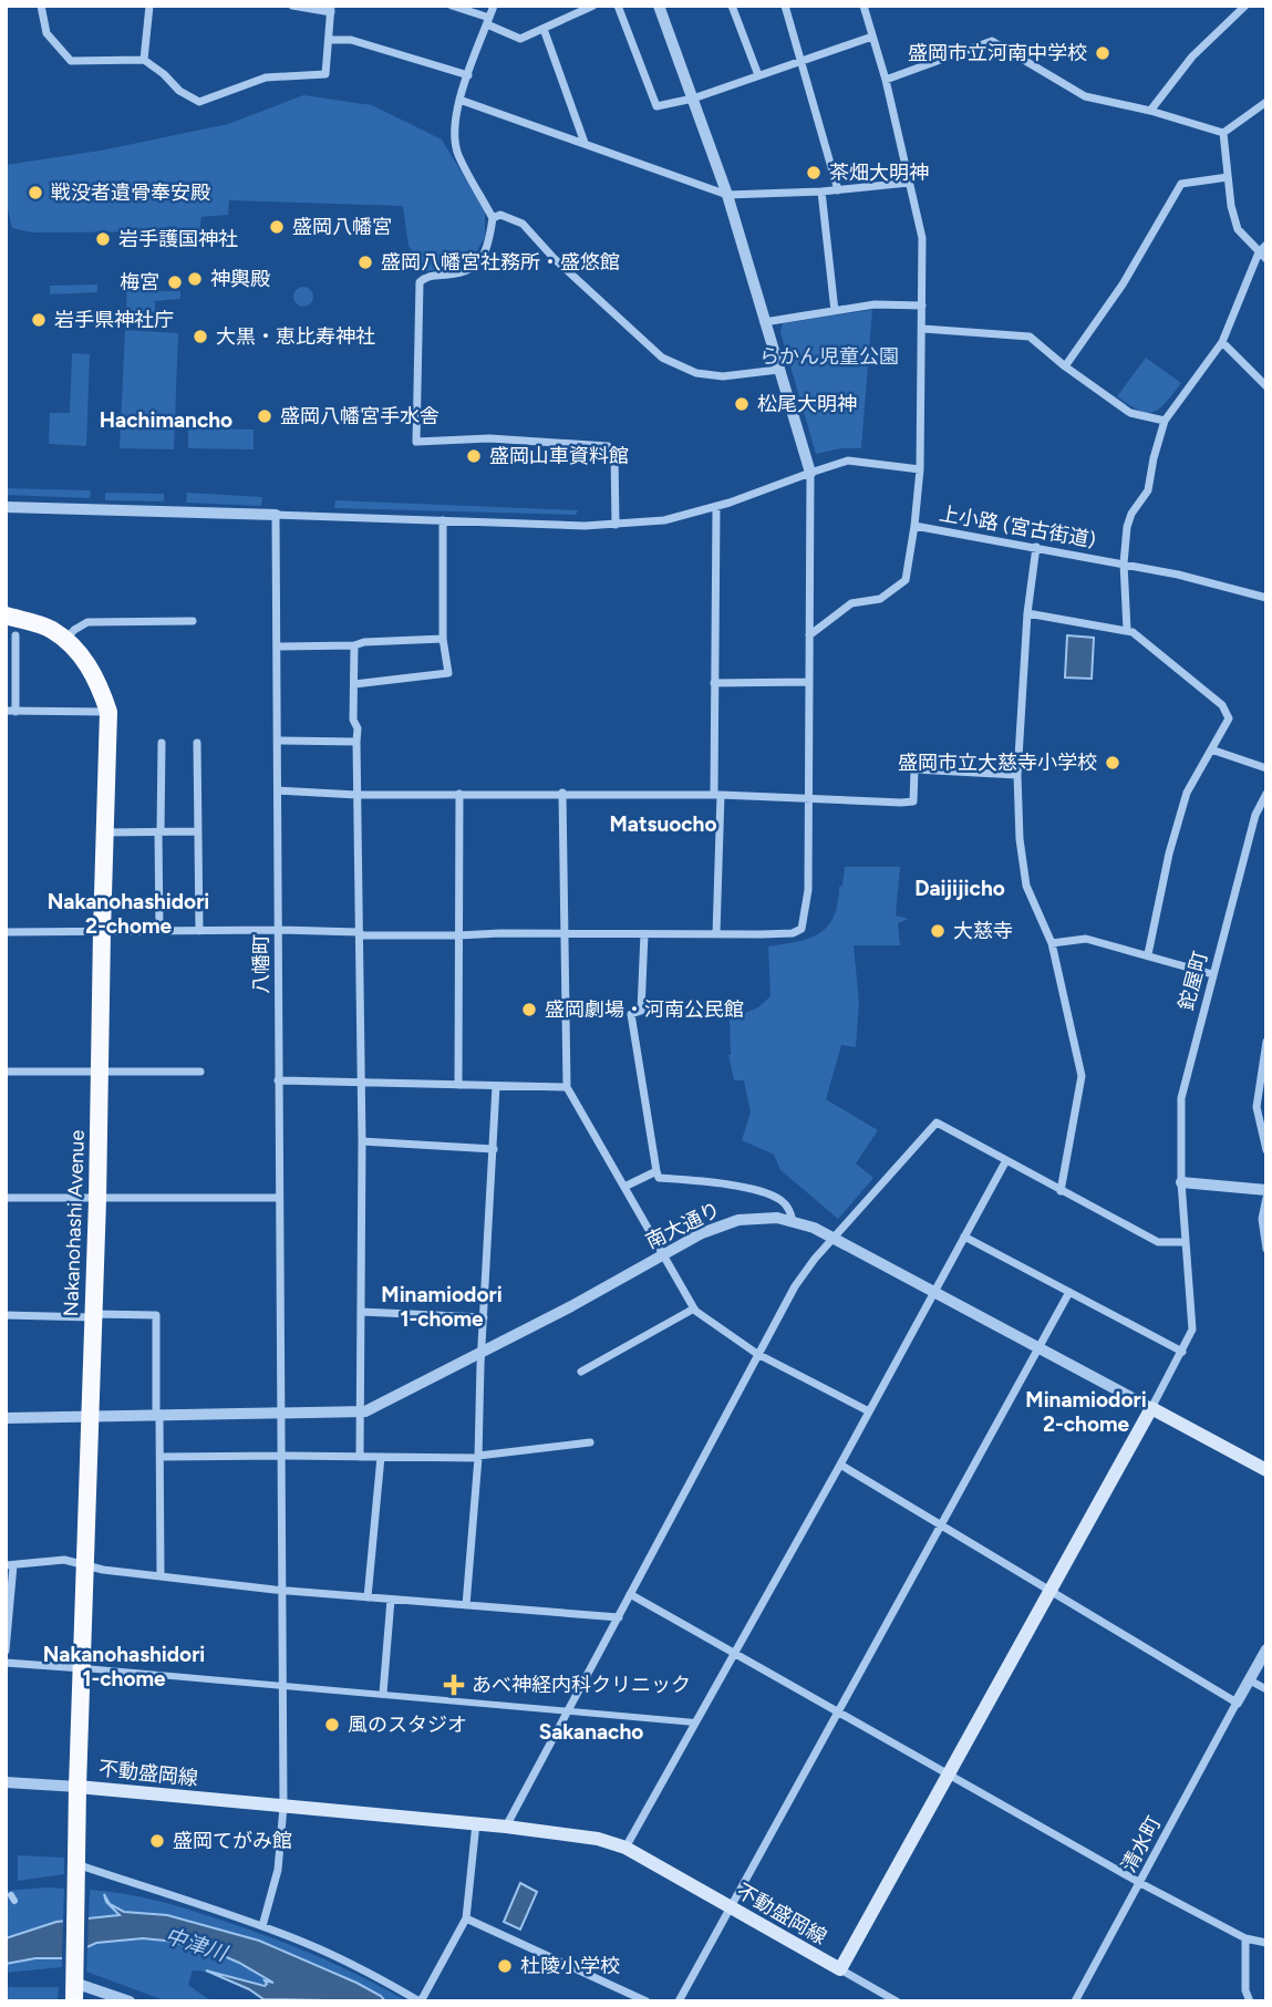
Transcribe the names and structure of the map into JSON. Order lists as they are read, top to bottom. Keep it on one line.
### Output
{"streets":{"highway":["Nakanohashi Avenue"],"main road":["南大通り","不動盛岡線"],"street":["上小路 (宮古街道)","八幡町","鉈屋町","清水町"]},"crossings":[["八幡町","南大通り"],["八幡町","不動盛岡線"],["鉈屋町","南大通り"],["鉈屋町","不動盛岡線"],["Nakanohashi Avenue","南大通り"],["Nakanohashi Avenue","不動盛岡線"],["南大通り","不動盛岡線"]],"districts":["Hachimancho","Matsuocho","Daijijicho","Nakanohashidori 2-chome","Minamiodori 1-chome","Minamiodori 2-chome","Nakanohashidori 1-chome","Sakanacho"],"water":["中津川"],"parks":["らかん児童公園"],"places":{"other":["盛岡市立河南中学校","茶畑大明神","戦没者遺骨奉安殿","盛岡八幡宮","岩手護国神社","盛岡八幡宮社務所・盛悠館","神輿殿","梅宮","岩手県神社庁","大黒・恵比寿神社","松尾大明神","盛岡八幡宮手水舎","盛岡山車資料館","盛岡市立大慈寺小学校","大慈寺","盛岡劇場・河南公民館","風のスタジオ","盛岡てがみ館","杜陵小学校"],"health":["あべ神経内科クリニック"]}}
